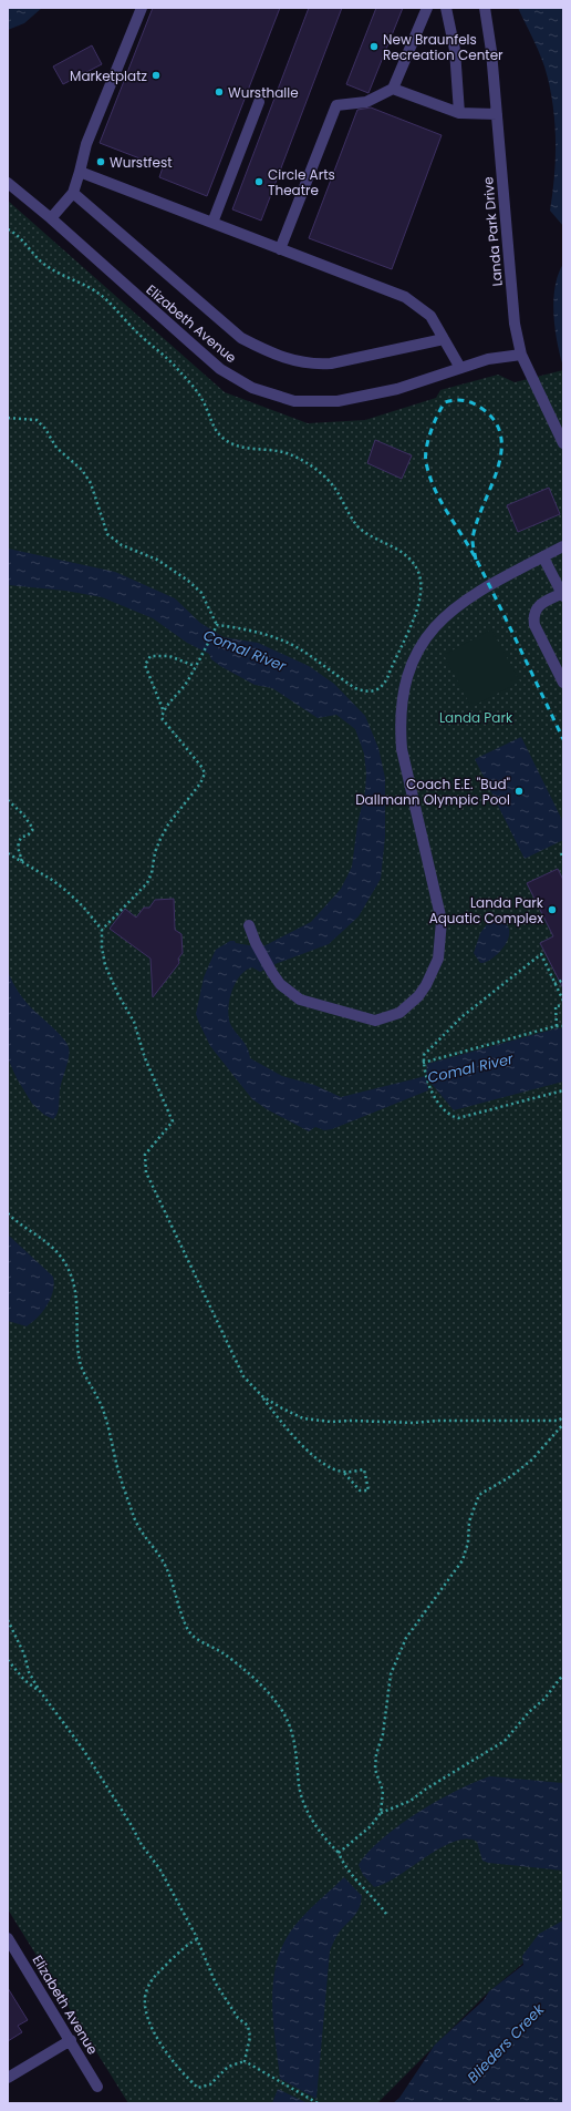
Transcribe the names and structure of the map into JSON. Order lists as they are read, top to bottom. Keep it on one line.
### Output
{"streets":{"street":["Landa Park Drive","Elizabeth Avenue"]},"crossings":[["Landa Park Drive","Elizabeth Avenue"]],"water":["Comal River","Blieders Creek"],"parks":["Landa Park"],"places":["New Braunfels Recreation Center","Marketplatz","Wursthalle","Wurstfest","Circle Arts Theatre","Coach E.E. \"Bud\" Dallmann Olympic Pool","Landa Park Aquatic Complex"]}
